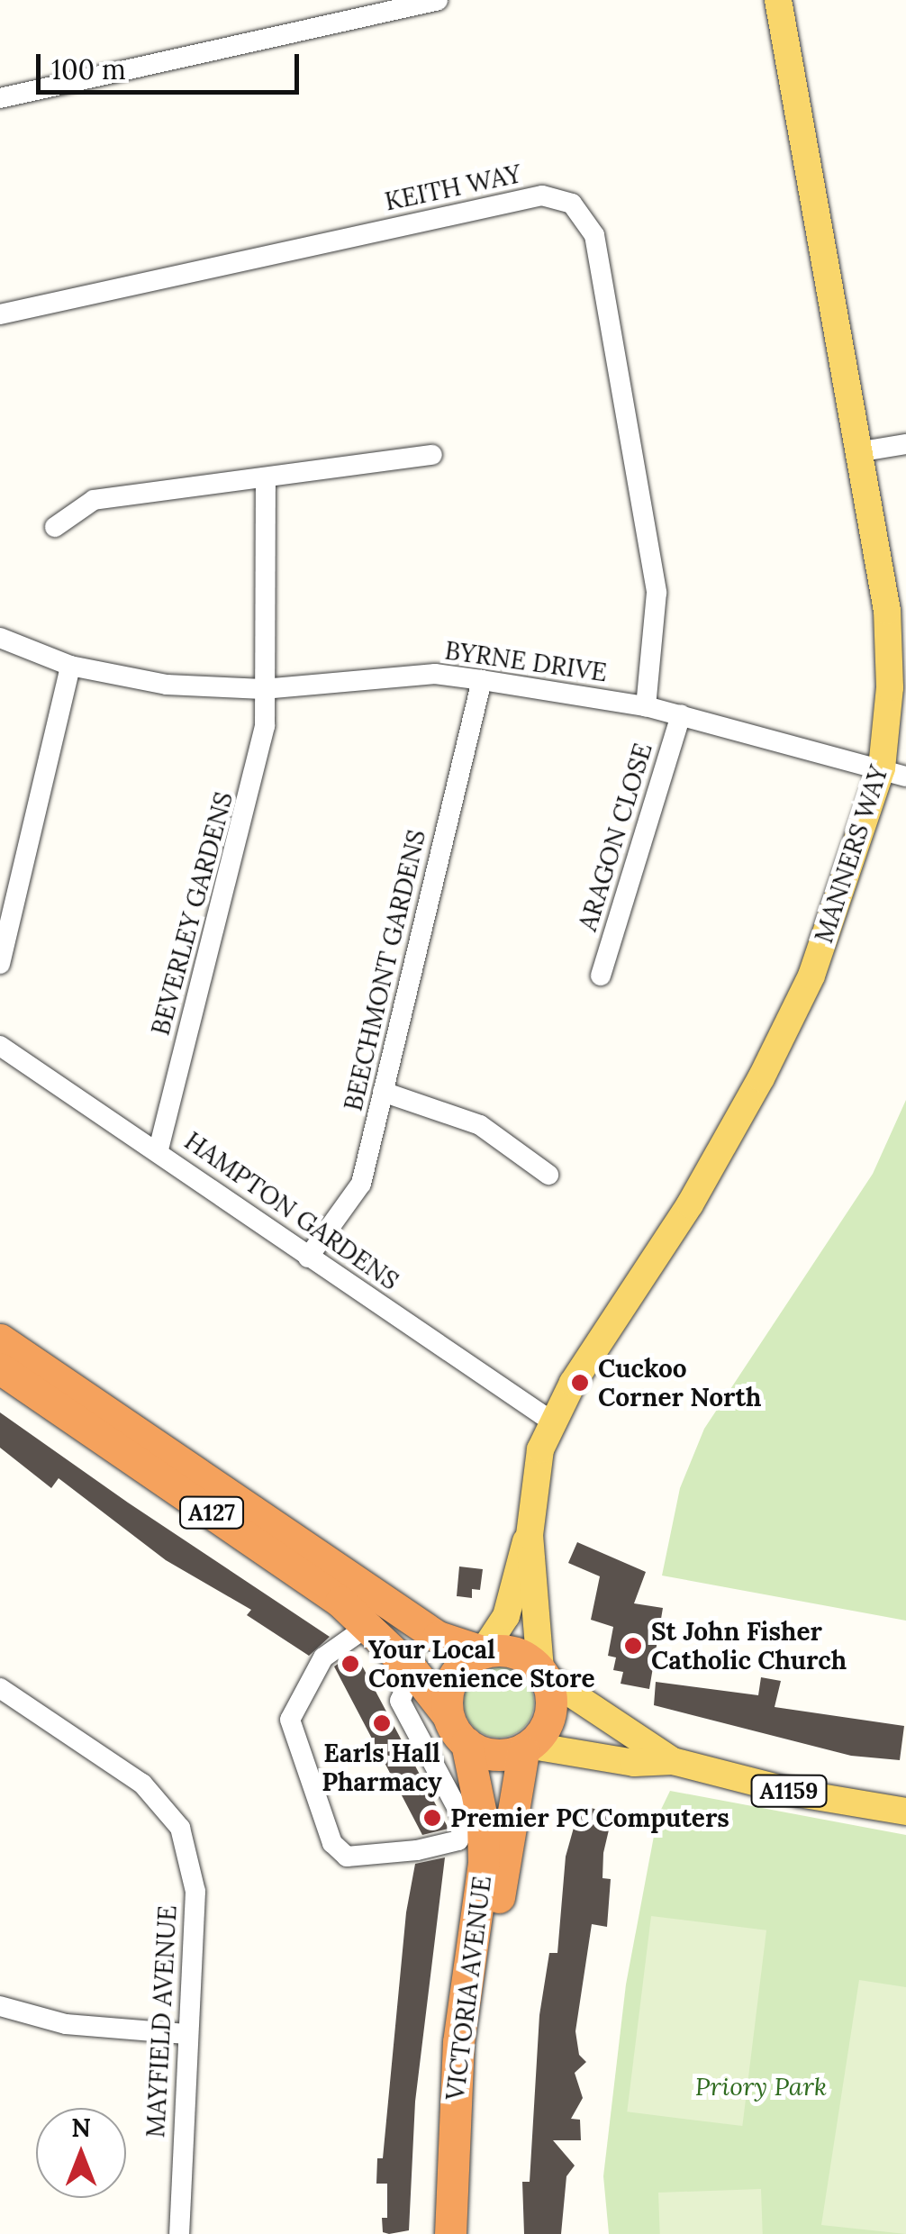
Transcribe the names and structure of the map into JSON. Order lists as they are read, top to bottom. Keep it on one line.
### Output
{"streets":{"highway":["A127","VICTORIA AVENUE"],"main road":["MANNERS WAY","A1159"],"street":["KEITH WAY","BYRNE DRIVE","ARAGON CLOSE","BEVERLEY GARDENS","BEECHMONT GARDENS","HAMPTON GARDENS","MAYFIELD AVENUE"]},"crossings":[["KEITH WAY","BYRNE DRIVE"],["BYRNE DRIVE","ARAGON CLOSE"],["BYRNE DRIVE","MANNERS WAY"],["BYRNE DRIVE","BEVERLEY GARDENS"],["BYRNE DRIVE","BEECHMONT GARDENS"],["MANNERS WAY","HAMPTON GARDENS"],["MANNERS WAY","A127"],["MANNERS WAY","A1159"],["MANNERS WAY","VICTORIA AVENUE"],["BEVERLEY GARDENS","HAMPTON GARDENS"],["BEECHMONT GARDENS","HAMPTON GARDENS"],["A127","A1159"],["A127","VICTORIA AVENUE"],["A1159","VICTORIA AVENUE"]],"parks":["Priory Park"],"places":["Cuckoo Corner North","St John Fisher Catholic Church","Your Local Convenience Store","Earls Hall Pharmacy","Premier PC Computers"],"scale_bar":"100 m","north":"top"}
